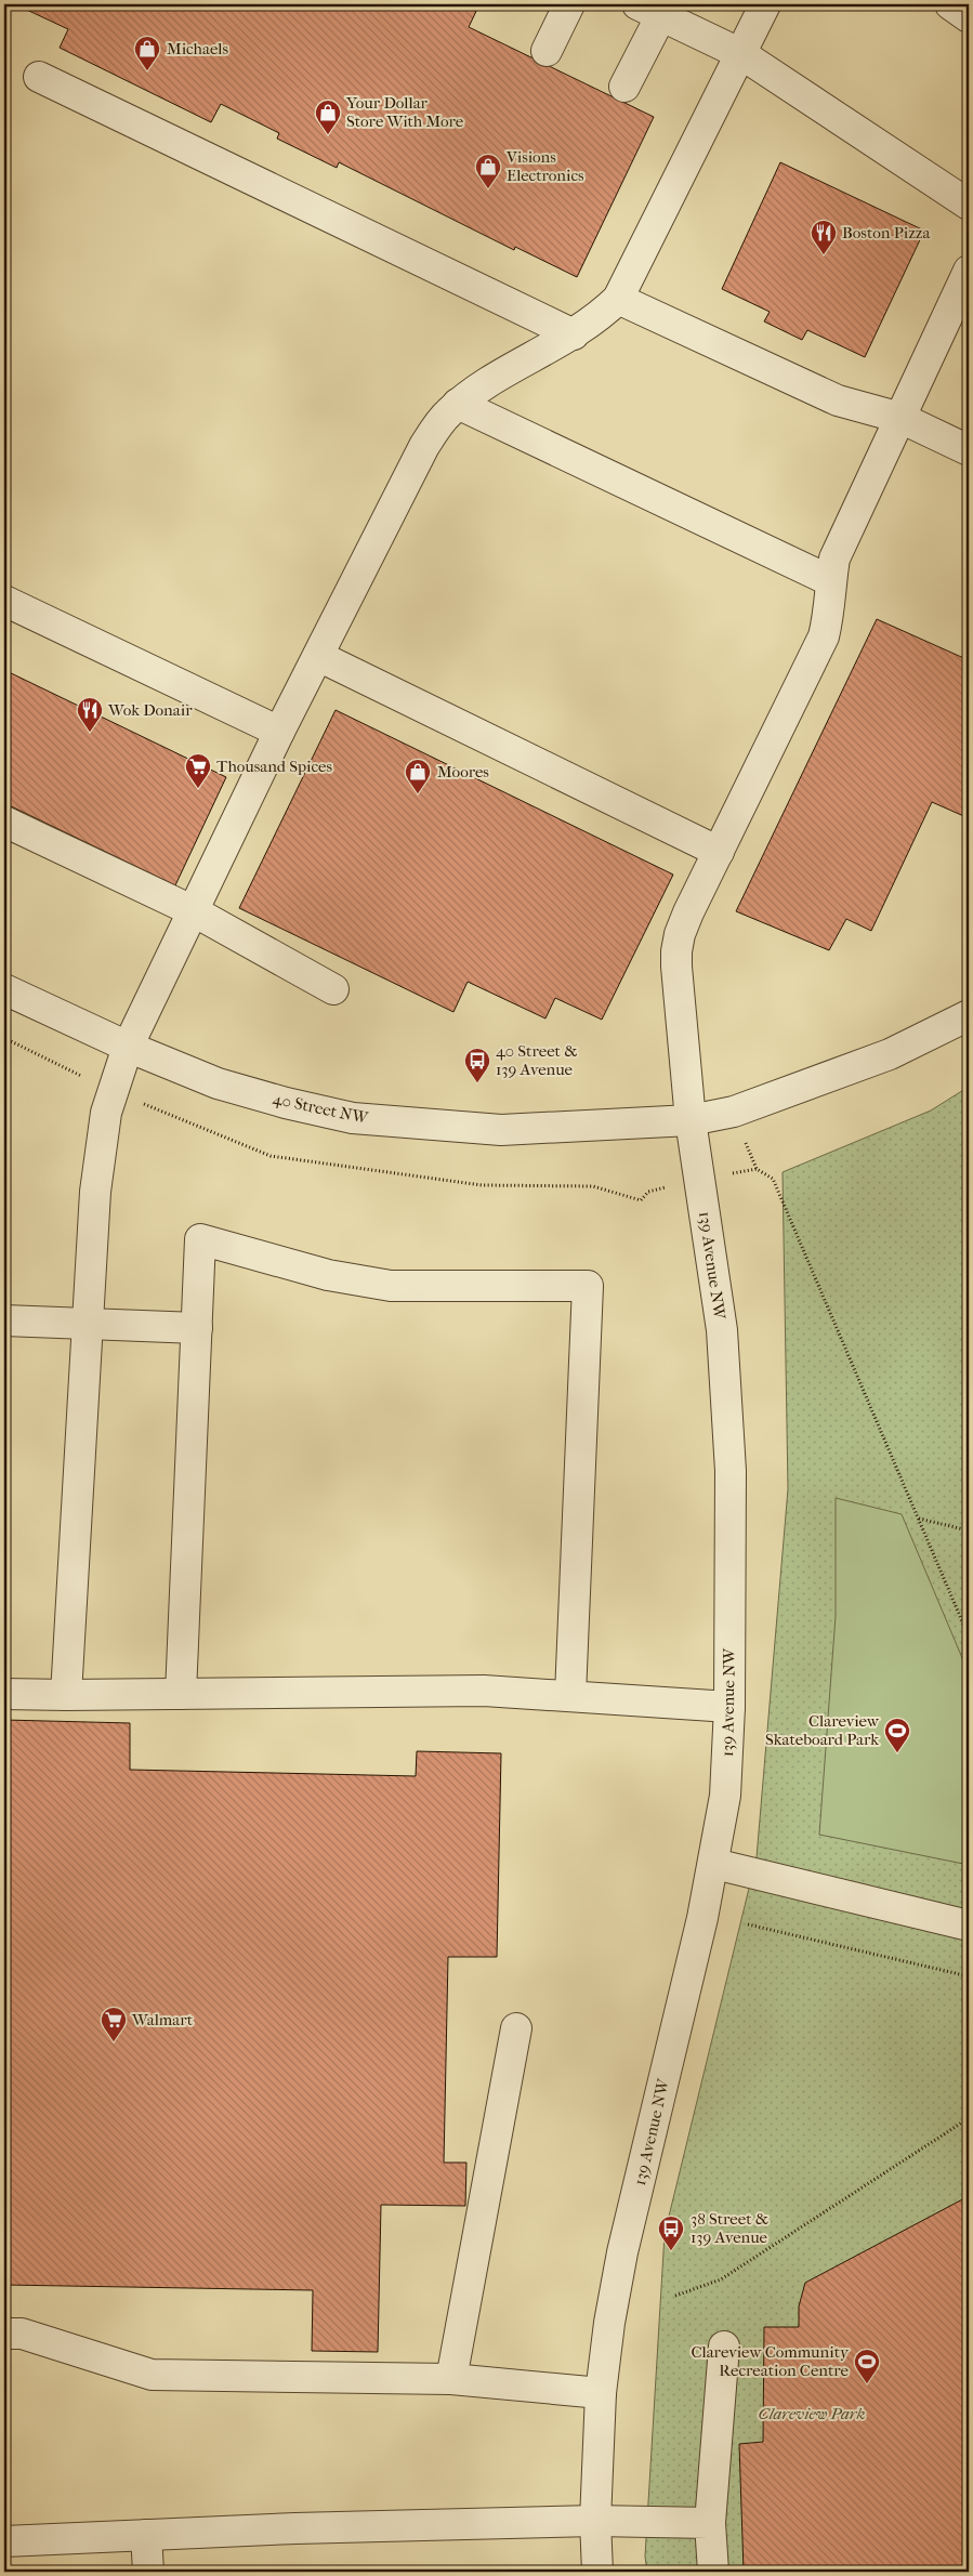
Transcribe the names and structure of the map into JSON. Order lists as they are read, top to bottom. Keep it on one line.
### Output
{"streets":{"street":["40 Street NW","139 Avenue NW"]},"crossings":[["40 Street NW","139 Avenue NW"]],"parks":["Clareview Park"],"places":{"shop":["Michaels","Your Dollar Store With More","Visions Electronics","Moores"],"restaurant":["Boston Pizza","Wok Donair"],"supermarket":["Thousand Spices","Walmart"],"bus stop":["40 Street & 139 Avenue","38 Street & 139 Avenue"],"sports":["Clareview Skateboard Park","Clareview Community Recreation Centre"]}}
